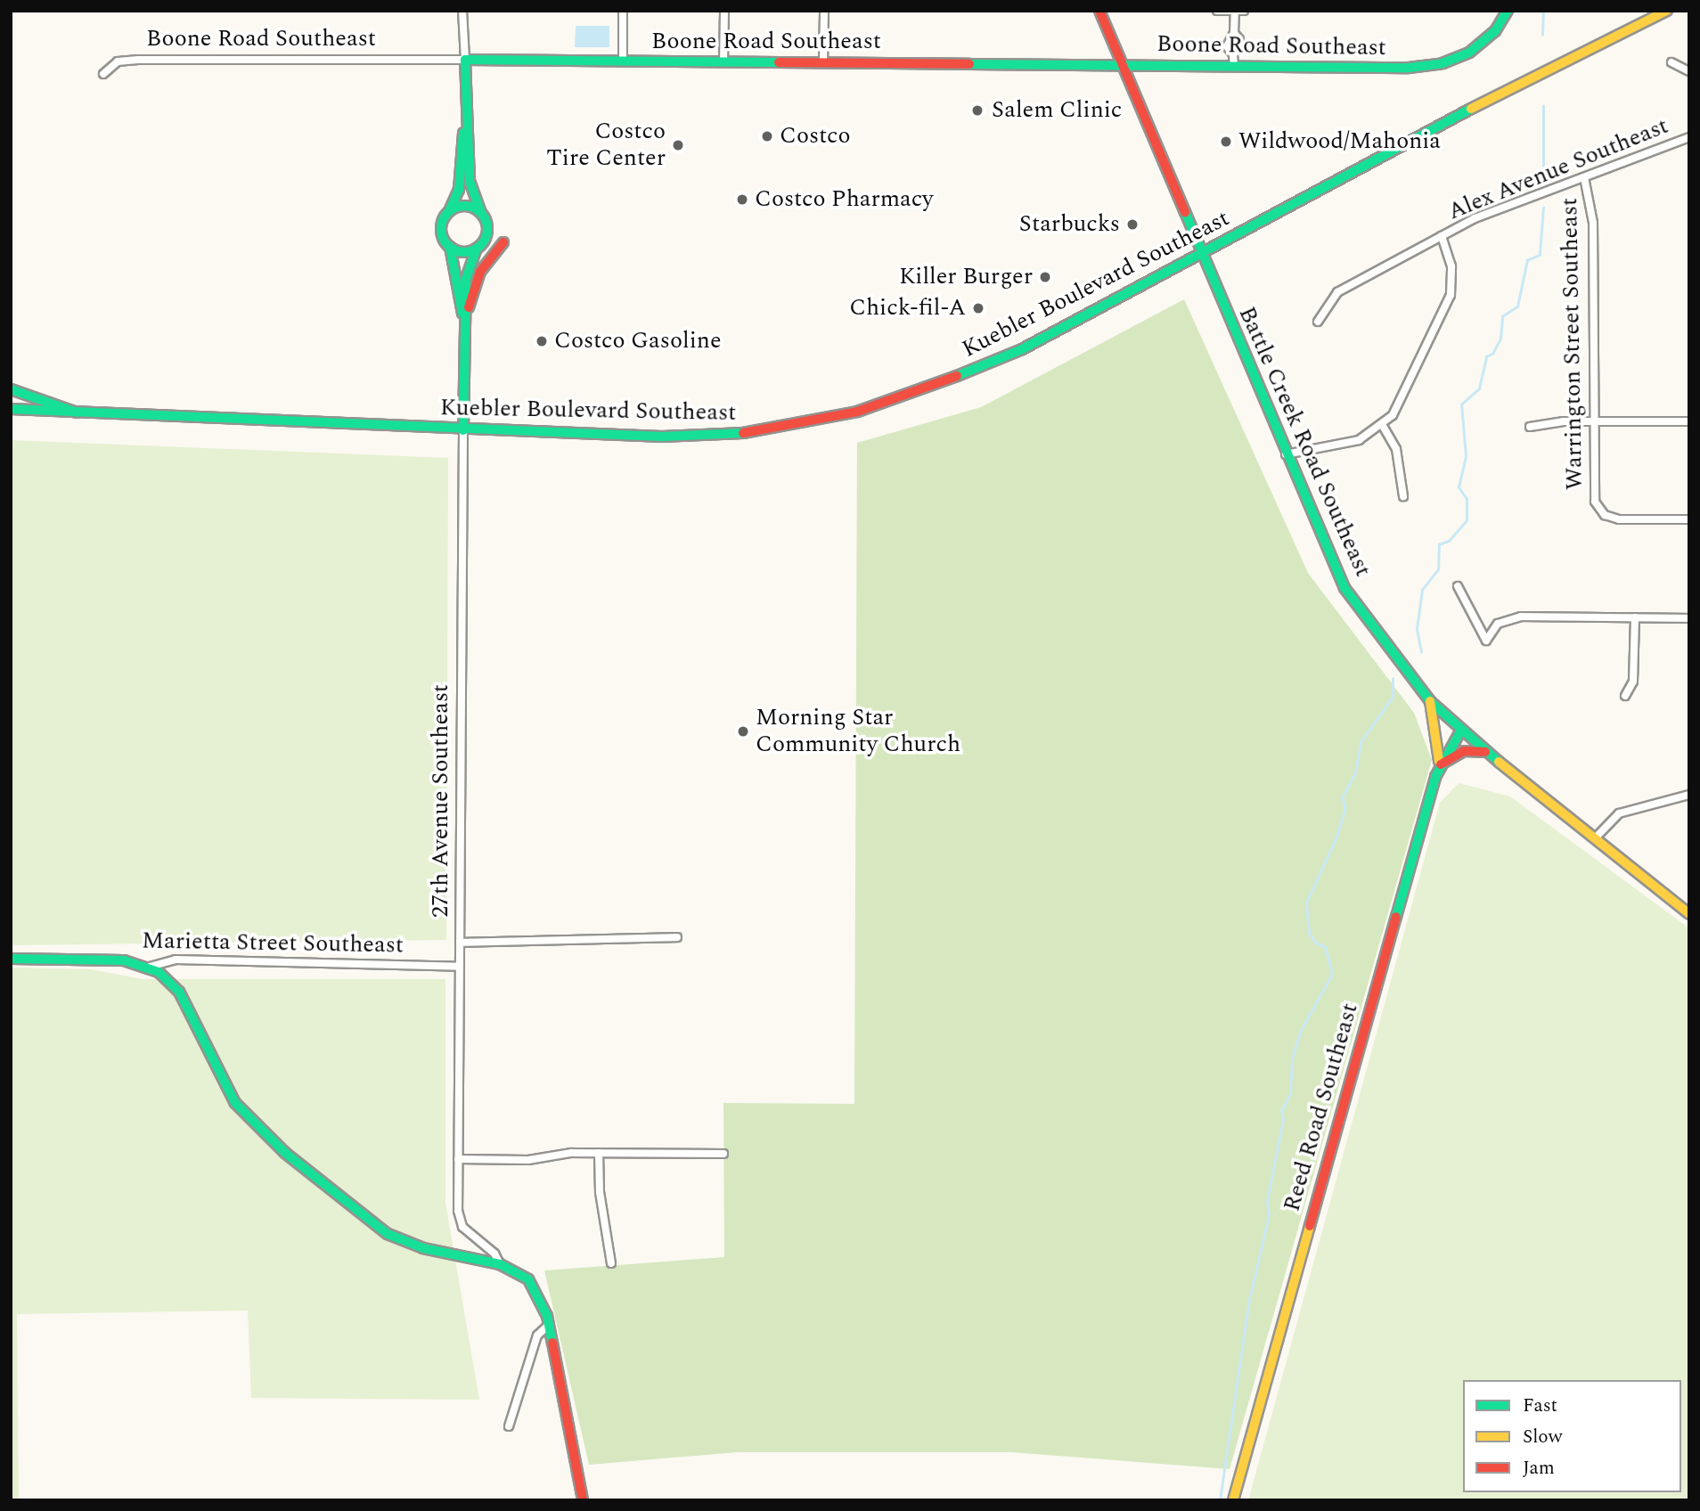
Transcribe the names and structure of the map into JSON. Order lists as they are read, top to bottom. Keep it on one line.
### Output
{"streets":{"main road":["Boone Road Southeast","Kuebler Boulevard Southeast","Battle Creek Road Southeast","27th Avenue Southeast","Marietta Street Southeast","Reed Road Southeast"],"street":["Alex Avenue Southeast","Warrington Street Southeast"]},"crossings":[["Boone Road Southeast","Battle Creek Road Southeast"],["Alex Avenue Southeast","Warrington Street Southeast"],["Kuebler Boulevard Southeast","Battle Creek Road Southeast"],["Kuebler Boulevard Southeast","27th Avenue Southeast"],["Battle Creek Road Southeast","Reed Road Southeast"],["27th Avenue Southeast","Marietta Street Southeast"]],"places":["Salem Clinic","Costco","Wildwood/Mahonia","Costco Tire Center","Costco Pharmacy","Starbucks","Killer Burger","Chick-fil-A","Costco Gasoline","Morning Star Community Church"],"legend":["Fast","Slow","Jam"]}
